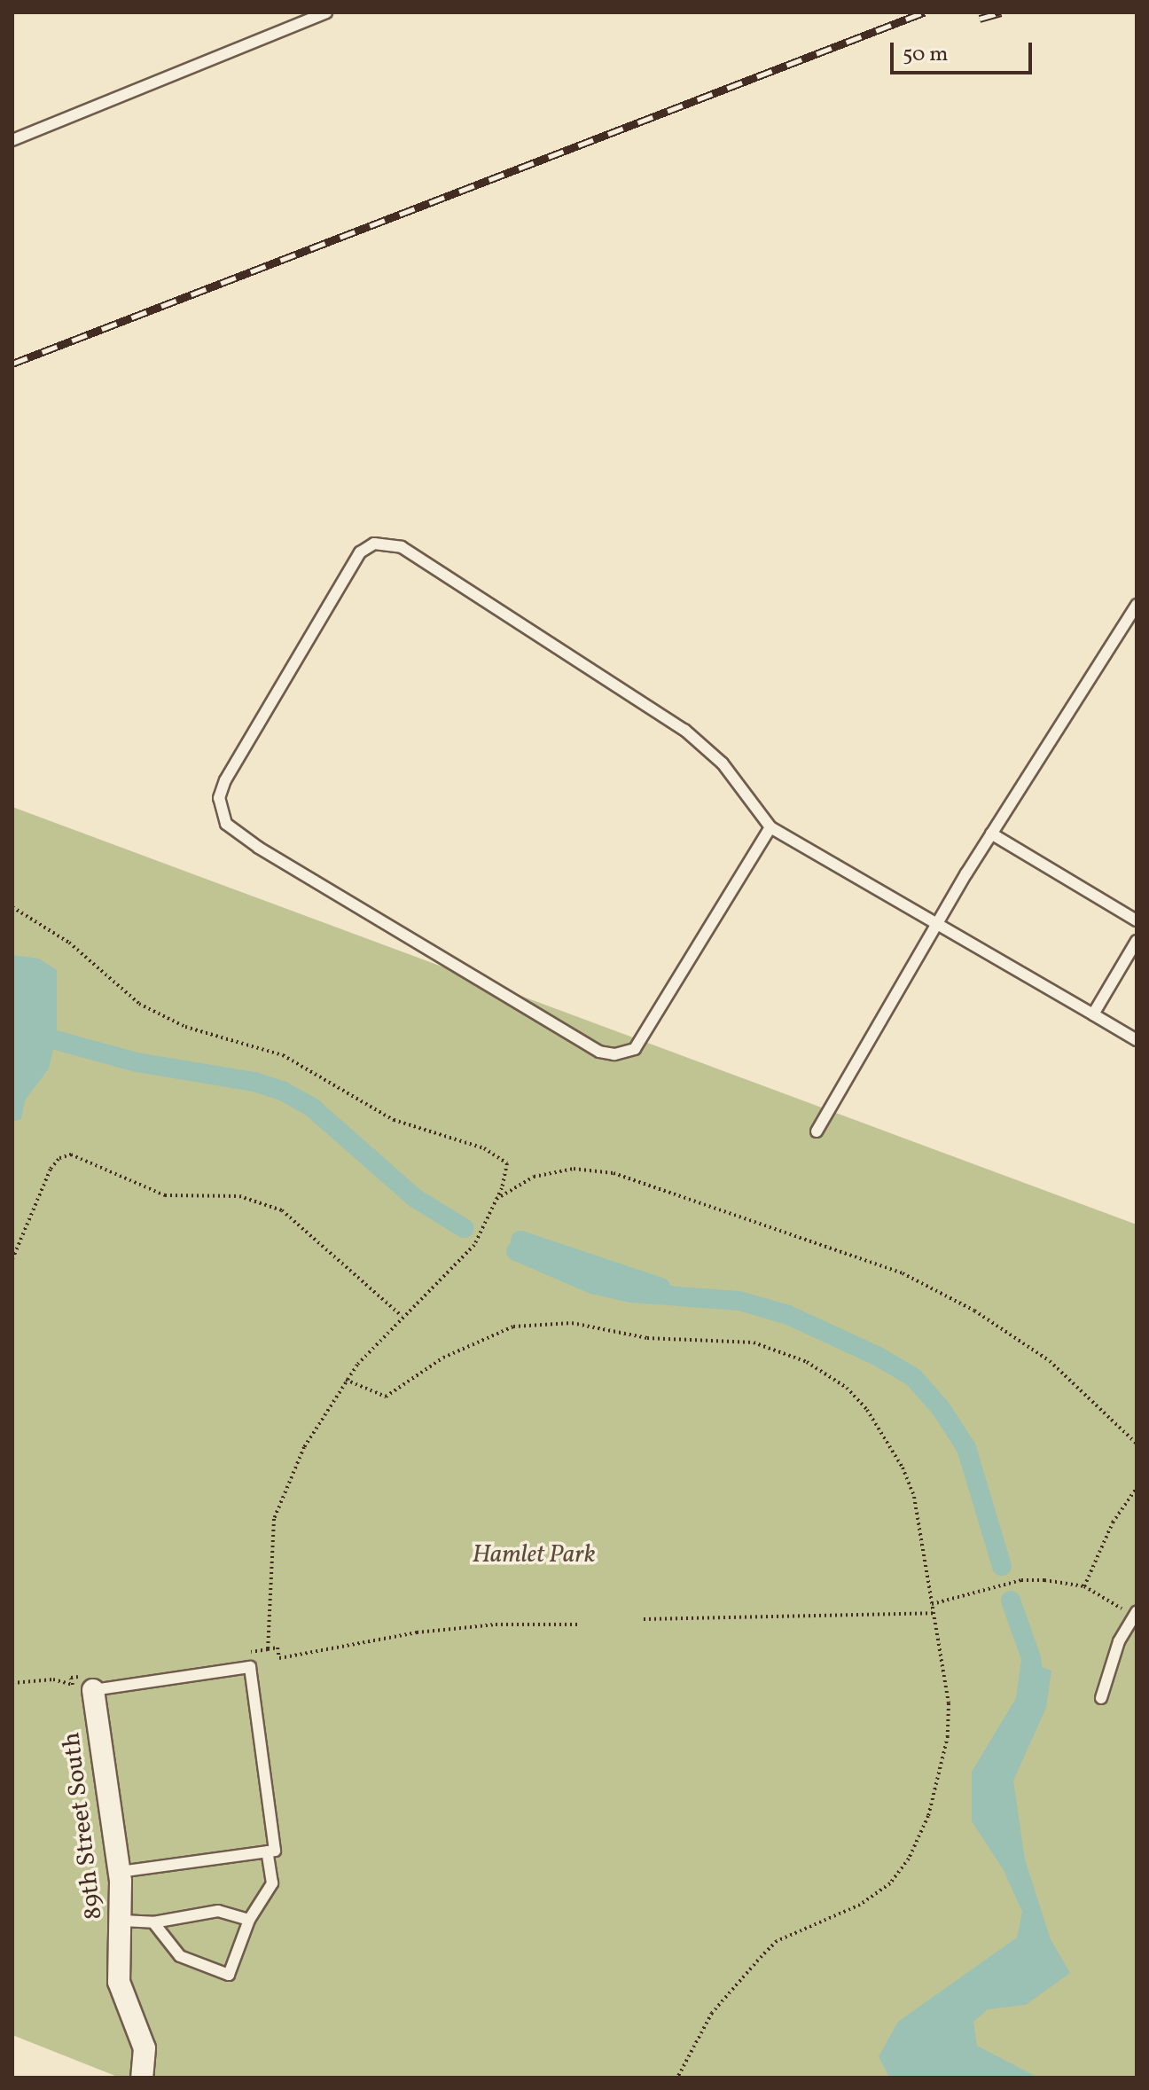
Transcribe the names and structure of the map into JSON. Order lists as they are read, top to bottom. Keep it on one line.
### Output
{"streets":{"street":["89th Street South"]},"parks":["Hamlet Park"],"scale_bar":"50 m"}
